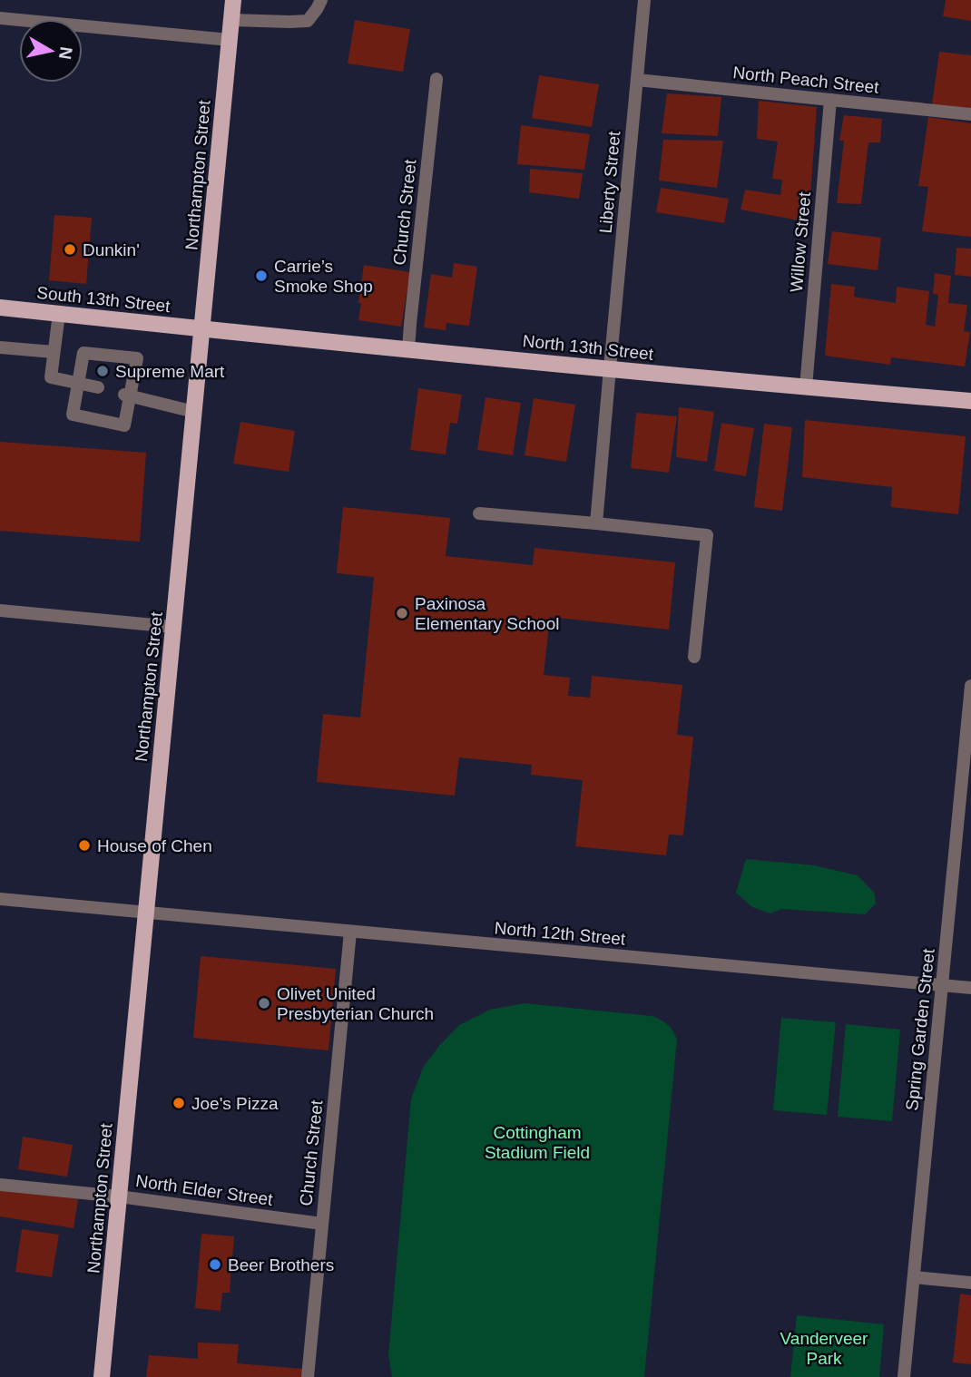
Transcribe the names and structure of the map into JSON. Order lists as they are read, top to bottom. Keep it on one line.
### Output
{"streets":{"main road":["Northampton Street","South 13th Street","North 13th Street"],"street":["North Peach Street","Liberty Street","Church Street","Willow Street","North 12th Street","Spring Garden Street","North Elder Street"]},"crossings":[["North Peach Street","Liberty Street"],["North Peach Street","Willow Street"],["Northampton Street","South 13th Street"],["Northampton Street","North 13th Street"],["Northampton Street","North 12th Street"],["Northampton Street","North Elder Street"],["Liberty Street","North 13th Street"],["Church Street","North 13th Street"],["Church Street","North 12th Street"],["Church Street","North Elder Street"],["Willow Street","North 13th Street"],["South 13th Street","North 13th Street"],["North 12th Street","Spring Garden Street"]],"parks":["Cottingham Stadium Field","Vanderveer Park"],"places":["Dunkin'","Carrie’s Smoke Shop","Supreme Mart","Paxinosa Elementary School","House of Chen","Olivet United Presbyterian Church","Joe's Pizza","Beer Brothers"],"north":"right"}
